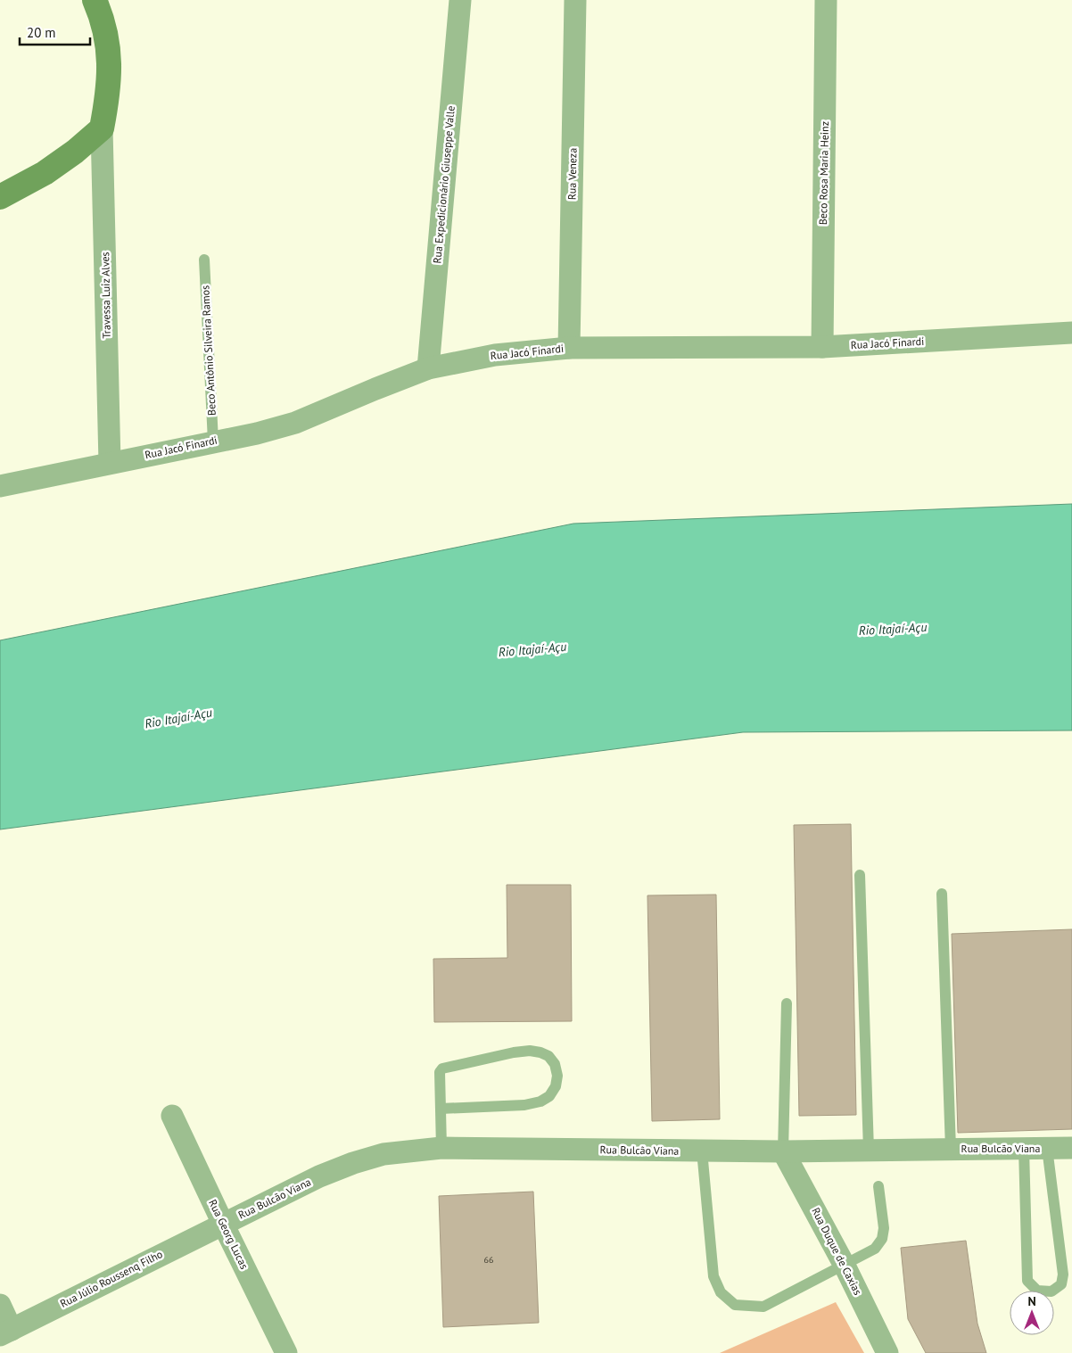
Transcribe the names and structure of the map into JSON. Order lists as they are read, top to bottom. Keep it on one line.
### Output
{"streets":{"street":["Beco Rosa Maria Heinz","Rua Veneza","Rua Expedicionário Giuseppe Valle","Travessa Luiz Alves","Rua Jacó Finardi","Rua Bulcão Viana","Rua Georg Lucas","Rua Duque de Caxias","Rua Júlio Roussenq Filho"],"lane":["Beco Antônio Silveira Ramos"]},"crossings":[["Beco Rosa Maria Heinz","Rua Jacó Finardi"],["Rua Veneza","Rua Jacó Finardi"],["Rua Expedicionário Giuseppe Valle","Rua Jacó Finardi"],["Travessa Luiz Alves","Rua Jacó Finardi"],["Rua Jacó Finardi","Beco Antônio Silveira Ramos"],["Rua Bulcão Viana","Rua Georg Lucas"],["Rua Bulcão Viana","Rua Duque de Caxias"],["Rua Bulcão Viana","Rua Júlio Roussenq Filho"],["Rua Georg Lucas","Rua Júlio Roussenq Filho"]],"water":["Rio Itajaí-Açu"],"house_numbers":["66"],"scale_bar":"20 m","north":"top"}
